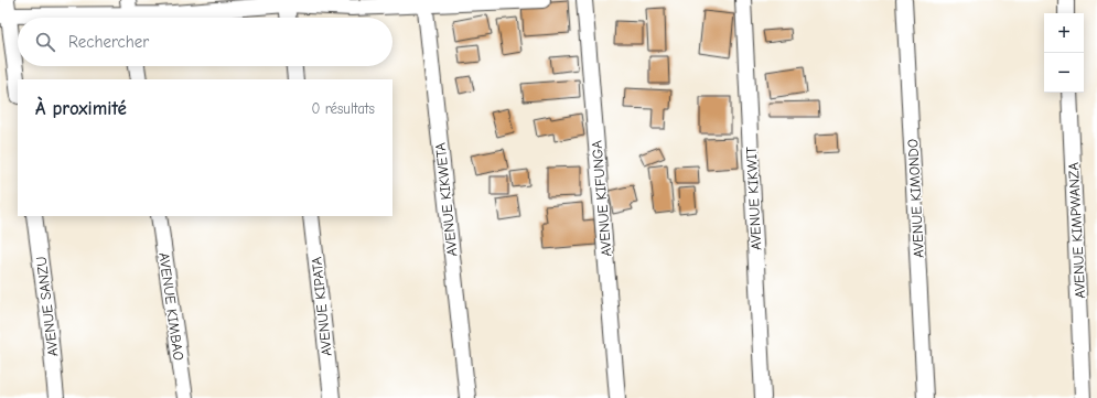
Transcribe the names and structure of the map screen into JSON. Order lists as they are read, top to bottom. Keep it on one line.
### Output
{"streets":{"street":["AVENUE KIFUNGA","AVENUE KIKWIT","AVENUE KIMONDO","AVENUE KIKWETA","AVENUE KIMPWANZA","AVENUE SANZU","AVENUE KIMBAO","AVENUE KIPATA"]},"page":{"map_buttons":["+","−"],"search":"Rechercher","heading":["À proximité","0 résultats"]}}
